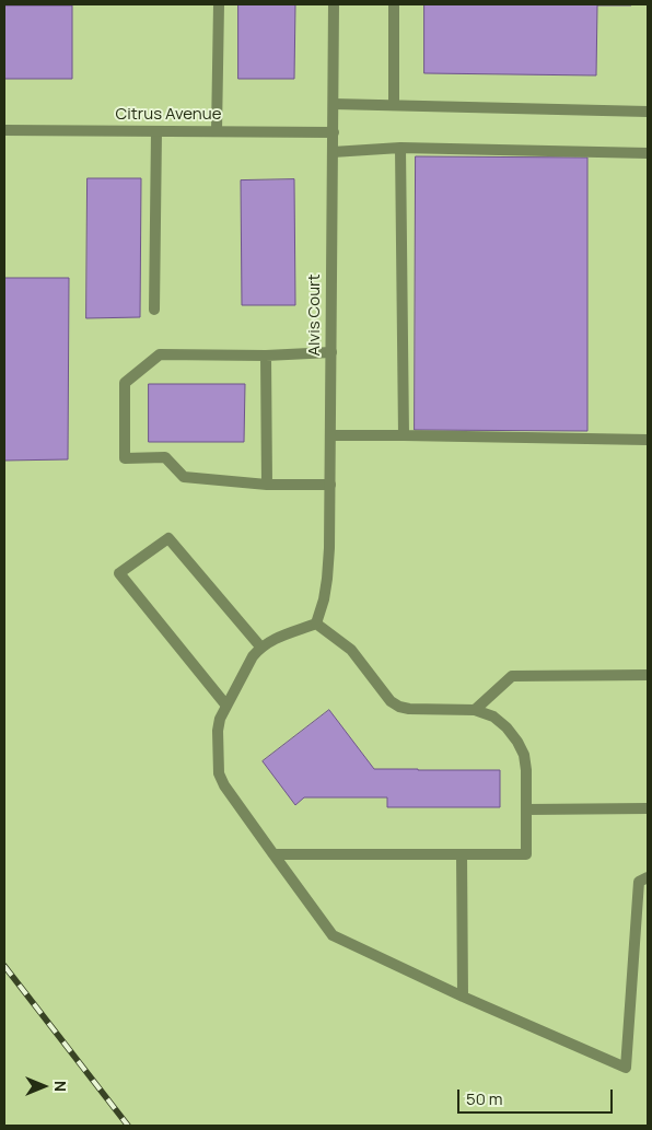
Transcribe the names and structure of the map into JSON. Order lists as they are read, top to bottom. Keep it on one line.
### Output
{"streets":{"street":["Citrus Avenue","Alvis Court"]},"crossings":[["Citrus Avenue","Alvis Court"]],"scale_bar":"50 m","north":"right"}
